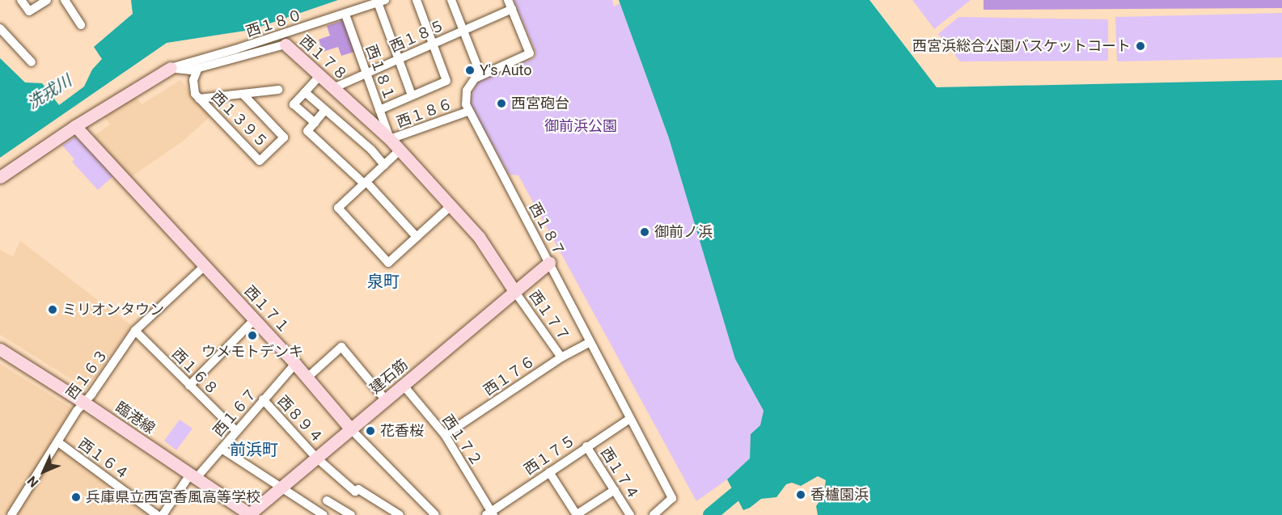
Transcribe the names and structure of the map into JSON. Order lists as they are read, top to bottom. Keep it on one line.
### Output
{"streets":{"street":["西１８０","西１８５","西１７８","西１８１","西１８６","西１３９５","西１８７","西１７１","西１７７","西１６８","西１６３","西１７６","建石筋","西１６７","臨港線","西８９４","西１７２","西１７５","西１６４","西１７４"]},"crossings":[["西１８０","西１７８"],["西１８０","西１８１"],["西１８５","西１７８"],["西１８５","西１８１"],["西１８５","西１８７"],["西１７８","西１８１"],["西１７８","西１８６"],["西１７８","西１３９５"],["西１７８","西１７７"],["西１７８","建石筋"],["西１８１","西１８６"],["西１８６","西１８７"],["西１８７","西１７６"],["西１８７","建石筋"],["西１８７","西１７５"],["西１７１","西１６３"],["西１７１","建石筋"],["西１７１","西１６７"],["西１７７","西１７６"],["西１７７","建石筋"],["西１６８","西１６３"],["西１６８","西１６７"],["西１６３","臨港線"],["西１６３","西１６４"],["西１７６","西１７２"],["建石筋","臨港線"],["建石筋","西８９４"],["建石筋","西１７２"],["西１６７","臨港線"],["西１６７","西８９４"],["西１７２","西１７５"],["西１７５","西１７４"]],"districts":["泉町","前浜町"],"water":["洗戎川"],"parks":["御前浜公園"],"places":["西宮浜総合公園バスケットコート","Y's Auto","西宮砲台","御前ノ浜","ミリオンタウン","ウメモトデンキ","花香桜","香櫨園浜","兵庫県立西宮香風高等学校"],"north":"bottom left"}
